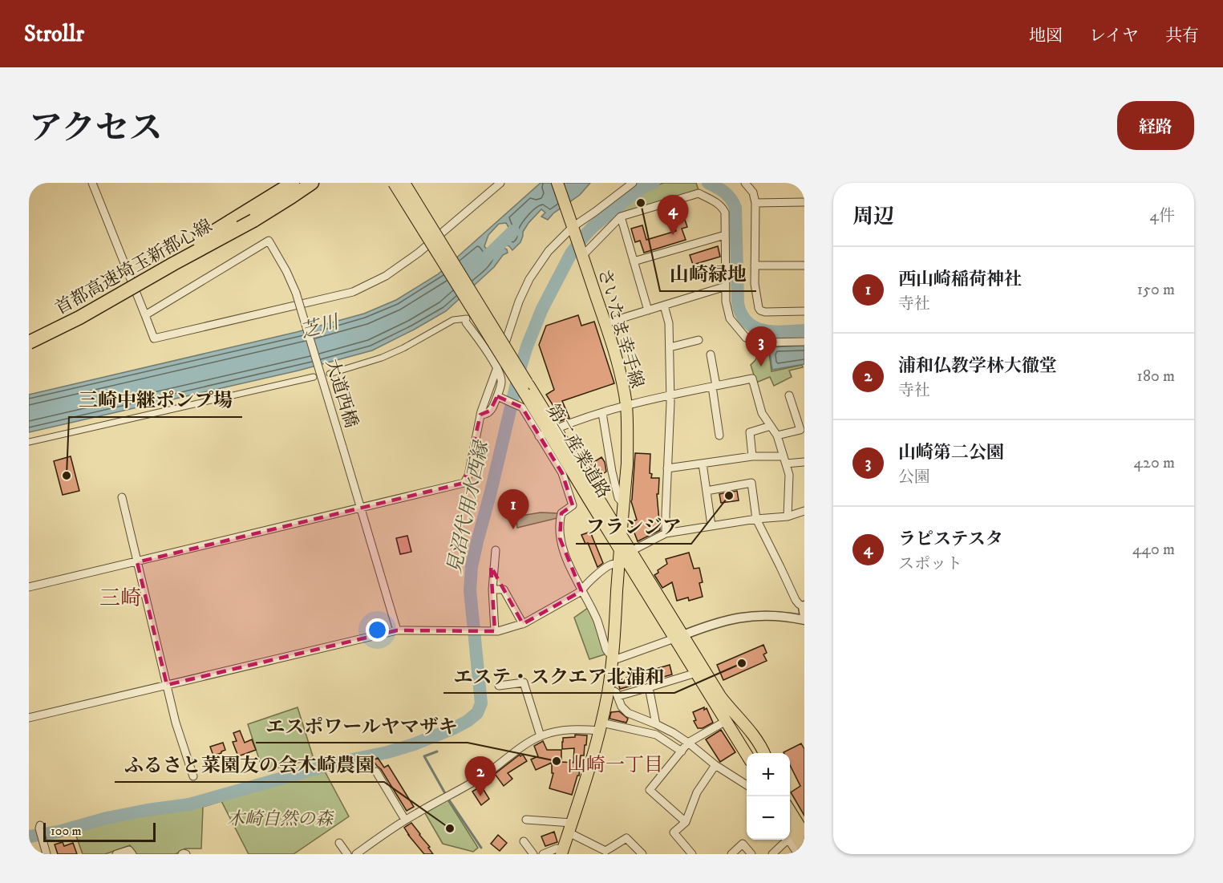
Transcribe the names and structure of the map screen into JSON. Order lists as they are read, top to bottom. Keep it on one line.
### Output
{"streets":{"highway":["首都高速埼玉新都心線"],"main road":["さいたま幸手線","第二産業道路"],"street":["大道西橋"]},"crossings":[["さいたま幸手線","第二産業道路"]],"districts":["三崎","山崎一丁目"],"water":["芝川","見沼代用水西縁"],"parks":["木崎自然の森"],"places":["山崎緑地","三崎中継ポンプ場","フランジア","エステ・スクエア北浦和","エスポワールヤマザキ","ふるさと菜園友の会木崎農園"],"scale_bar":"100 m","page":{"header":"Strollr","nav":["地図","レイヤ","共有"],"title":"アクセス","buttons":"経路","heading":["周辺","4件"],"pins":["4","3","1","2"],"list":[{"mark":"1","name":"西山崎稲荷神社","note":"寺社","value":"150 m"},{"mark":"2","name":"浦和仏教学林大徹堂","note":"寺社","value":"180 m"},{"mark":"3","name":"山崎第二公園","note":"公園","value":"420 m"},{"mark":"4","name":"ラピステスタ","note":"スポット","value":"440 m"}],"map_buttons":["+","−"],"scale":"100 m"}}
